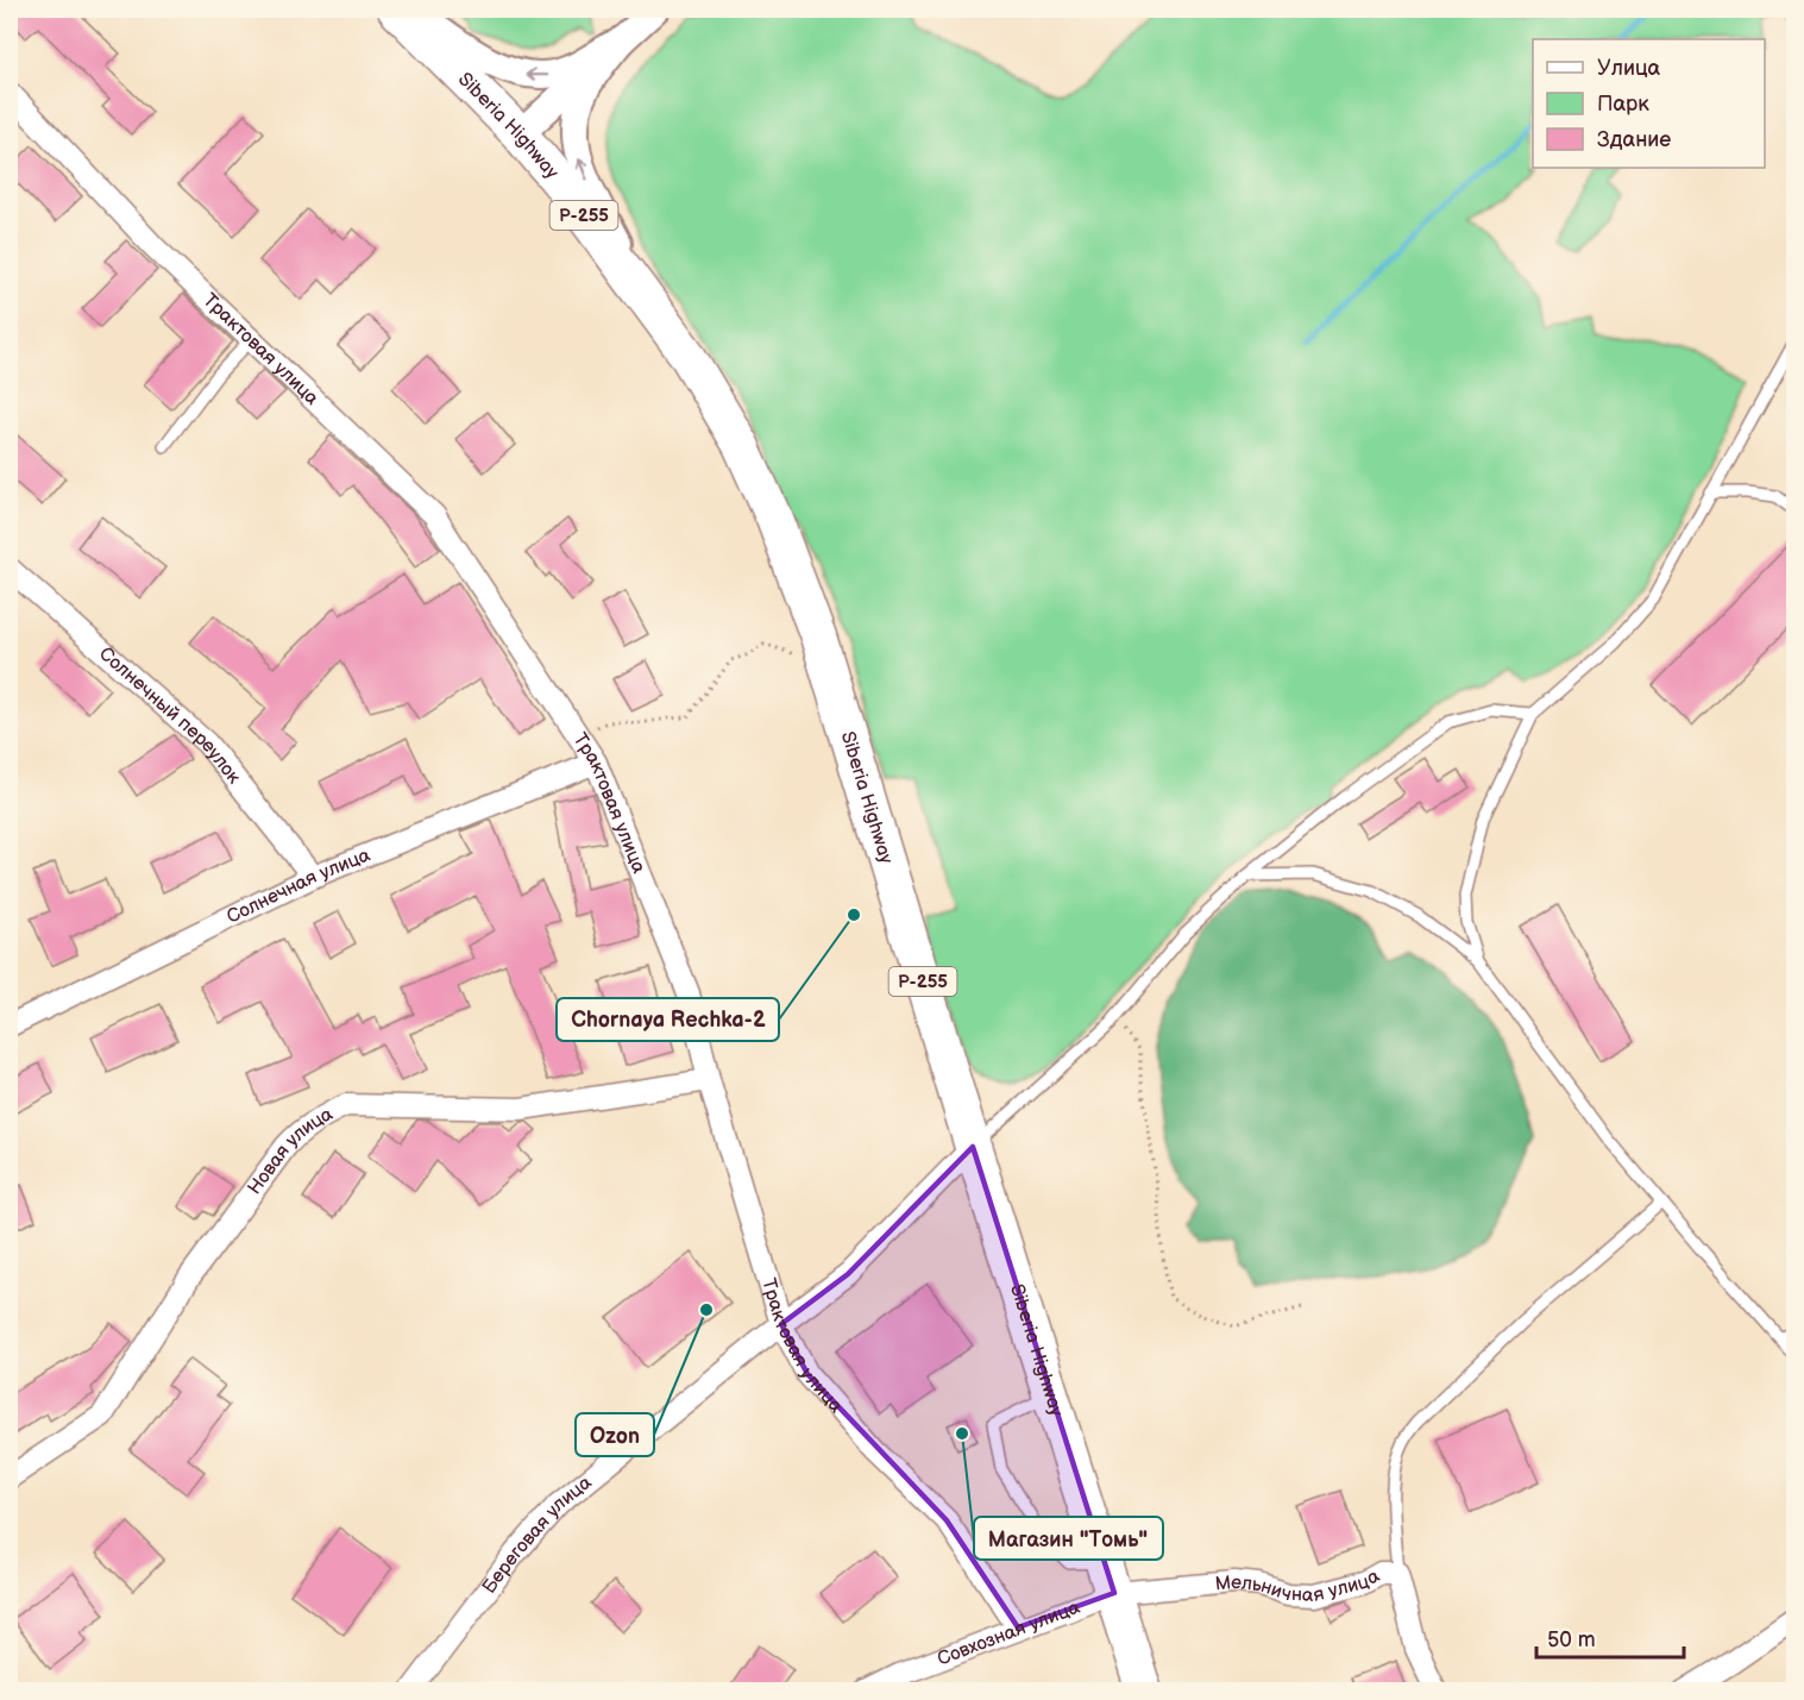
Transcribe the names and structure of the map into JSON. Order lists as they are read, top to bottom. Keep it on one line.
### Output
{"streets":{"highway":["Siberia Highway","Р-255"],"street":["Трактовая улица","Солнечный переулок","Солнечная улица","Новая улица","Береговая улица","Мельничная улица","Совхозная улица"]},"crossings":[["Siberia Highway","Береговая улица"],["Siberia Highway","Мельничная улица"],["Siberia Highway","Совхозная улица"],["Трактовая улица","Солнечная улица"],["Трактовая улица","Новая улица"],["Трактовая улица","Береговая улица"],["Трактовая улица","Совхозная улица"],["Солнечный переулок","Солнечная улица"],["Мельничная улица","Совхозная улица"]],"places":["Chornaya Rechka-2","Ozon","Магазин \"Томь\""],"legend":["Улица","Парк","Здание"],"scale_bar":"50 m"}
